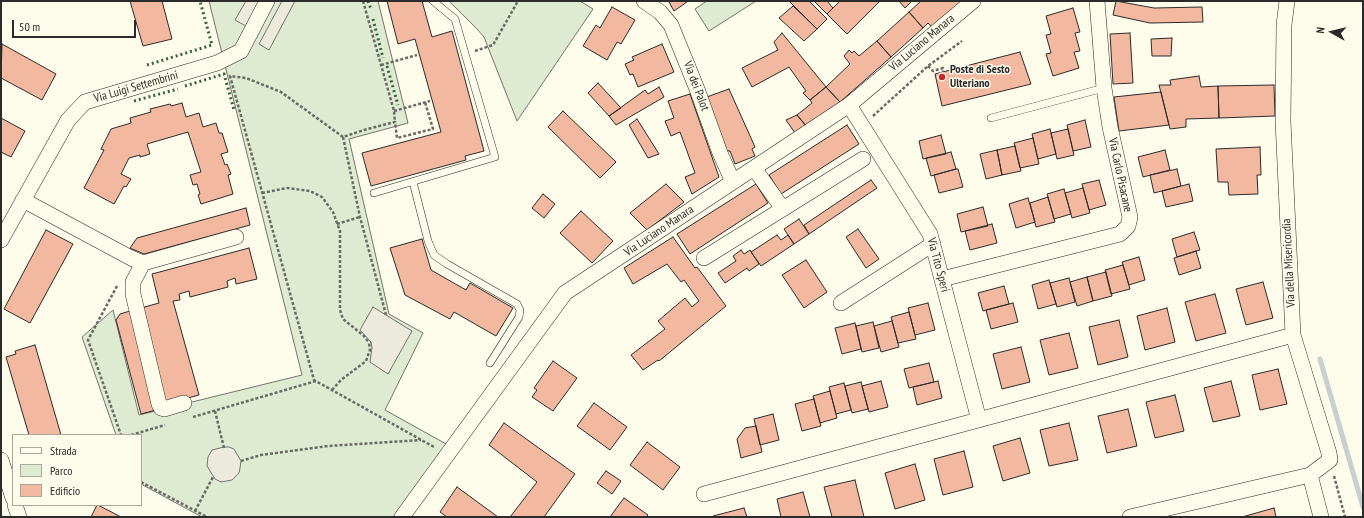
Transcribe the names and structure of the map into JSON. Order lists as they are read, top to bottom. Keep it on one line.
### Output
{"streets":{"street":["Via Luciano Manara","Via dei Palot","Via Luigi Settembrini","Via Carlo Pisacane","Via della Misericordia","Via Tito Speri"]},"crossings":[["Via Luciano Manara","Via dei Palot"],["Via Luciano Manara","Via Tito Speri"],["Via Carlo Pisacane","Via Tito Speri"]],"places":["Poste di Sesto Ulteriano"],"legend":["Strada","Parco","Edificio"],"scale_bar":"50 m","north":"left"}
